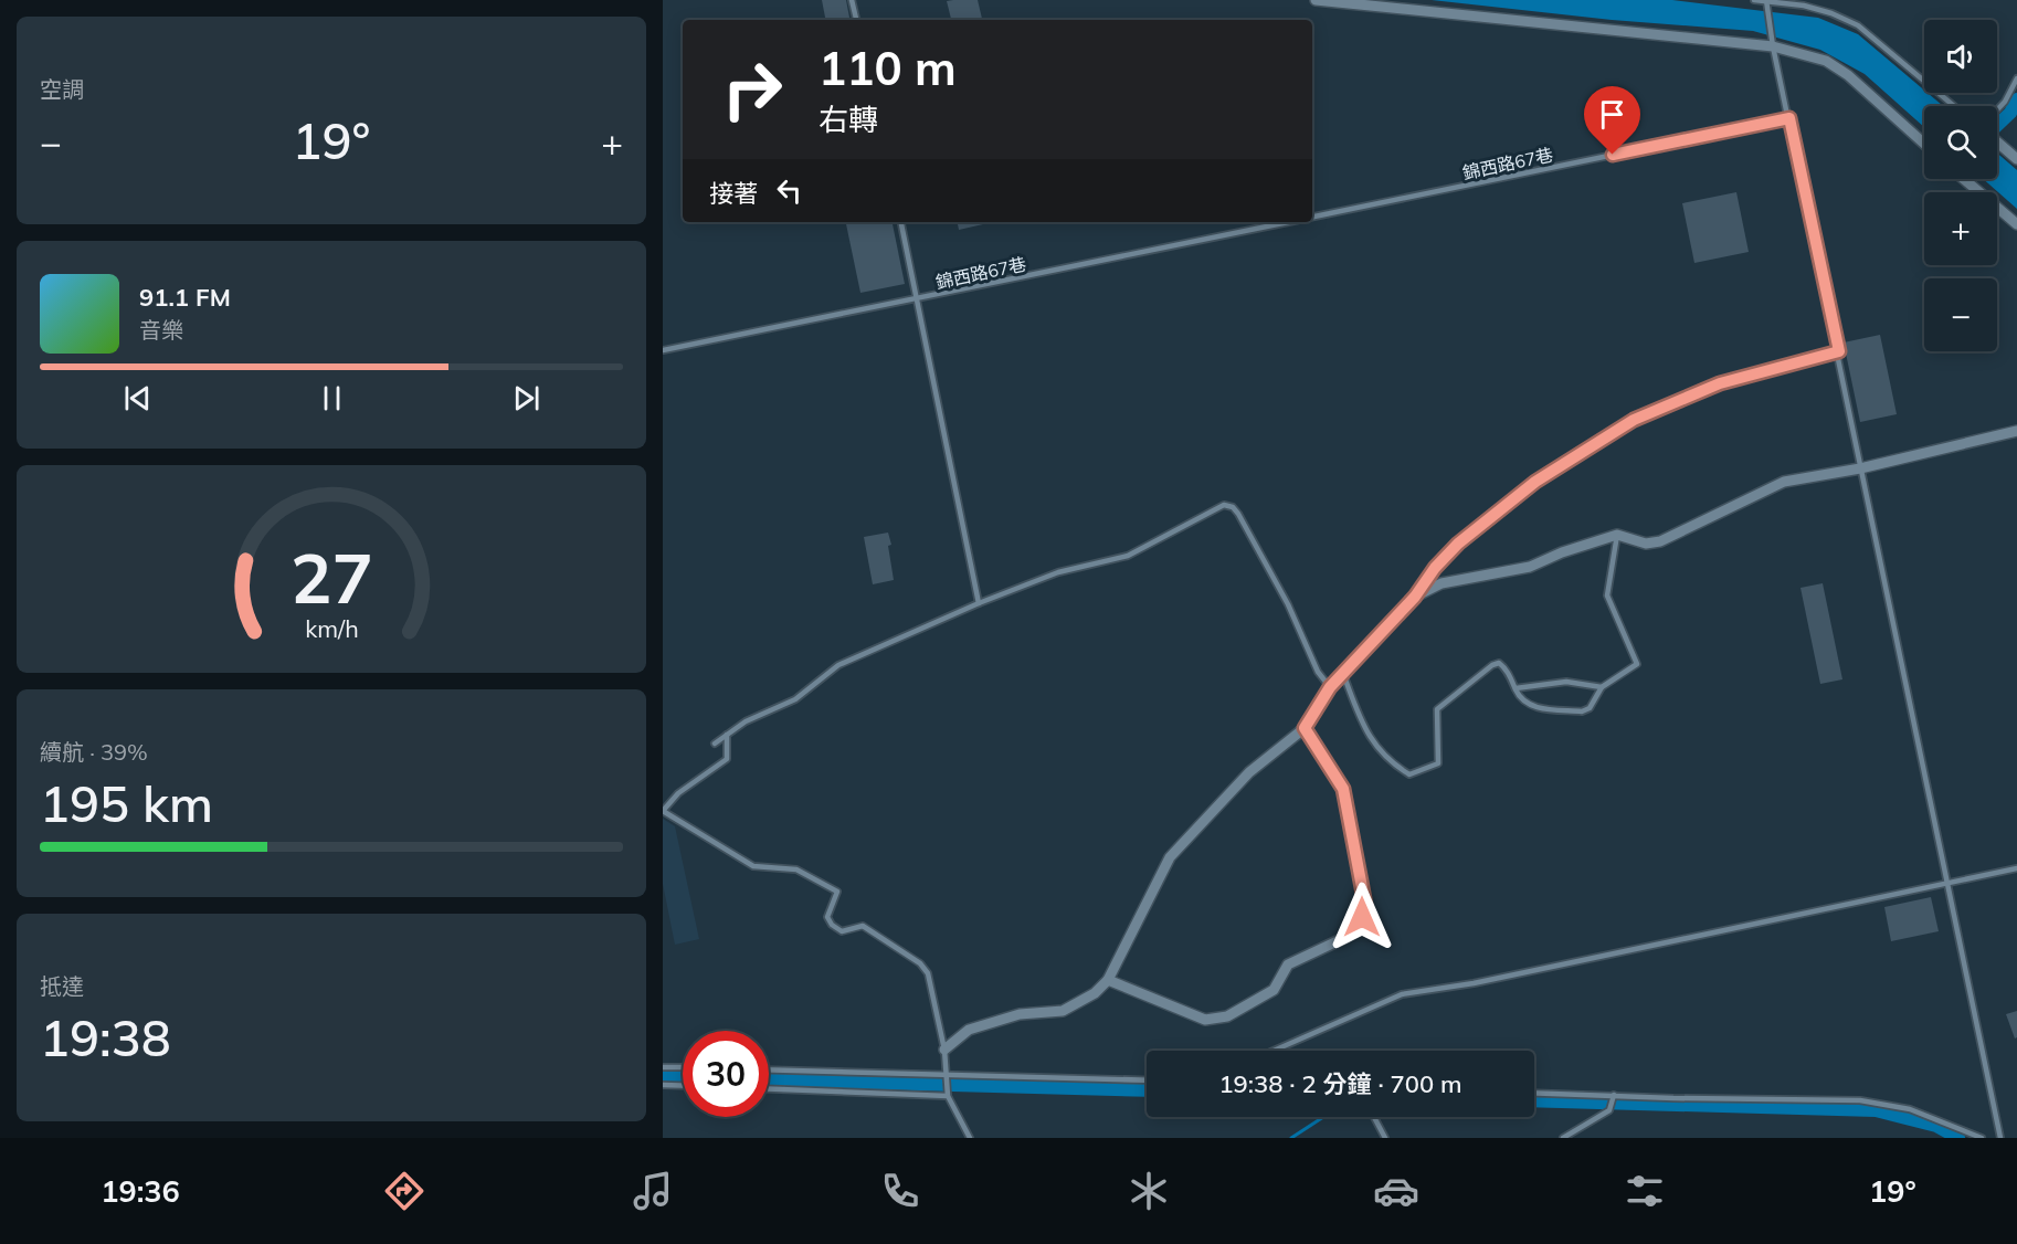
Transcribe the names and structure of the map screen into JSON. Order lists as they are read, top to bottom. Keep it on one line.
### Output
{"streets":{"lane":["錦西路67巷"]},"page":{"tile":["空調",["續航 · 39%","195 km"],["抵達","19:38"]],"map_buttons":["+","−"],"turn":["110 m","右轉"],"heat":["−","19°","+"],"then":"接著","song":["91.1 FM","音樂"],"limit":"30","trip":"19:38 · 2 分鐘 · 700 m","tabs":["19:36","19°"],"gauge":["27","km/h"]}}
